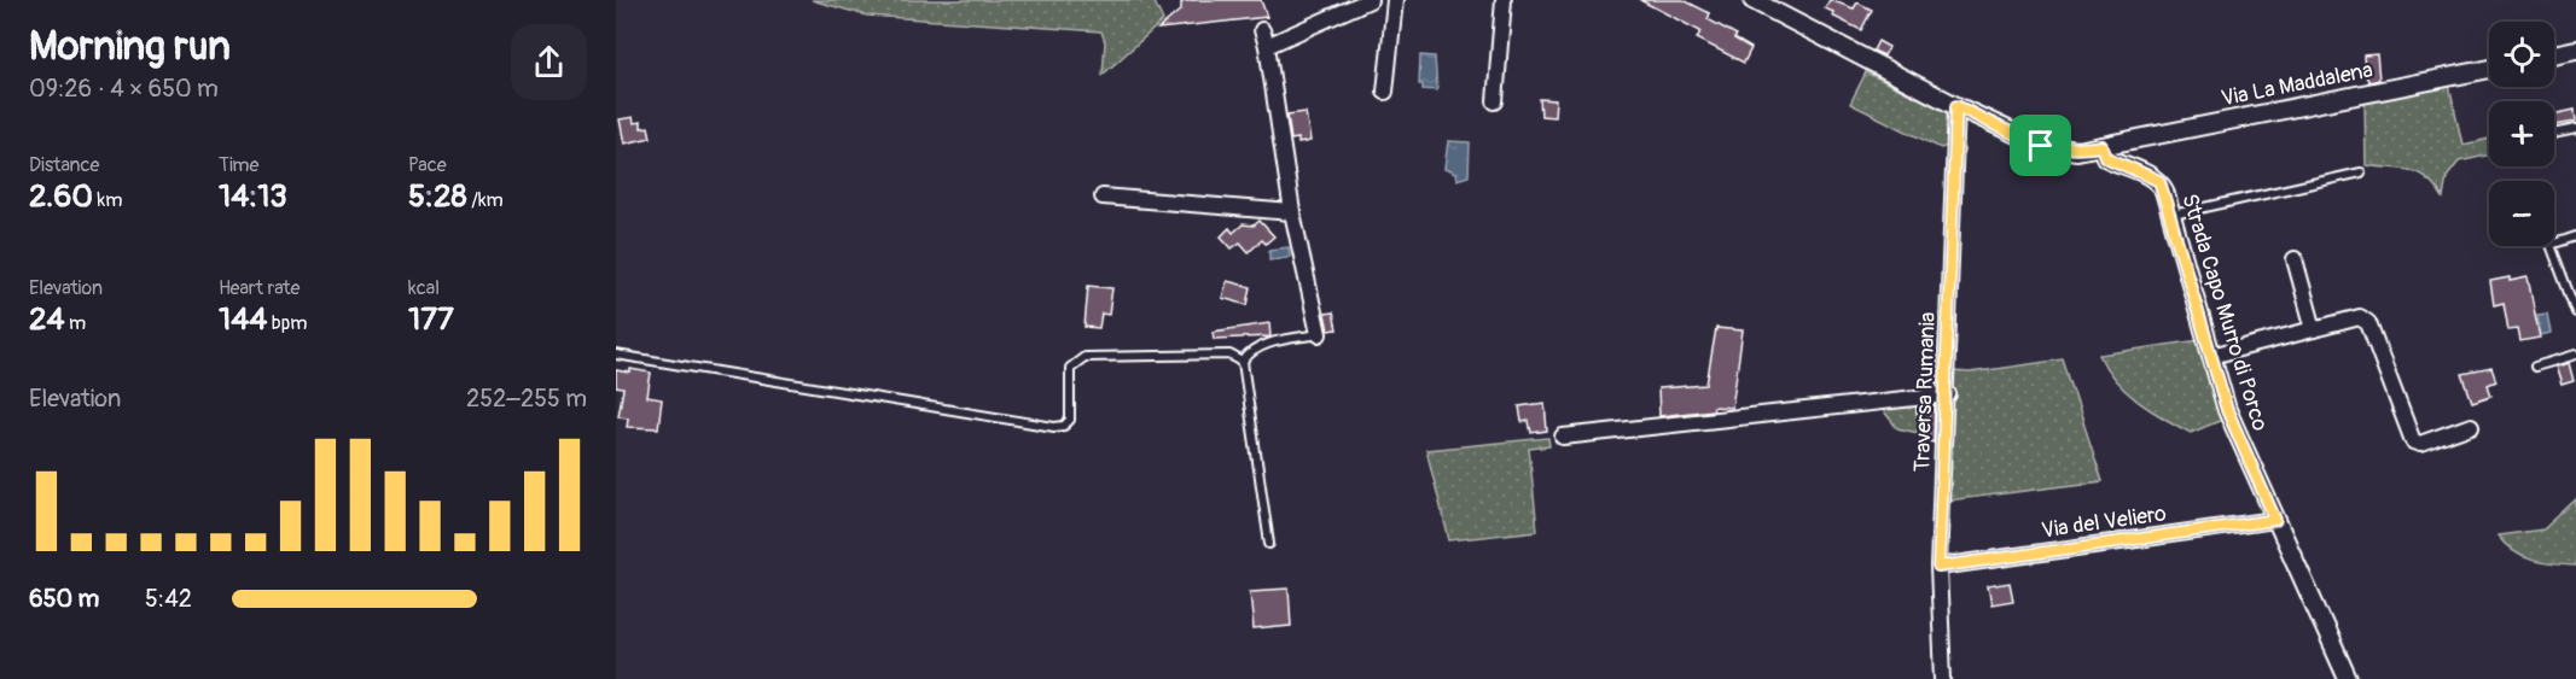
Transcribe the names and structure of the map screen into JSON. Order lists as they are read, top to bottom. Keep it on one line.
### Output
{"streets":{"street":["Via La Maddalena","Strada Capo Murro di Porco","Traversa Rumania","Via del Veliero"]},"crossings":[["Via La Maddalena","Strada Capo Murro di Porco"],["Via La Maddalena","Traversa Rumania"],["Strada Capo Murro di Porco","Via del Veliero"],["Traversa Rumania","Via del Veliero"]],"page":{"heading":["Morning run","09:26 · 4 × 650 m"],"map_buttons":["+","−"],"stats":[["Distance","2.60 km"],["Time","14:13"],["Pace","5:28 /km"],["Elevation","24 m"],["Heart rate","144 bpm"],["kcal","177"]],"chart":["Elevation","252–255 m"],"list":[{"name":"650 m","note":"5:42"}]}}
